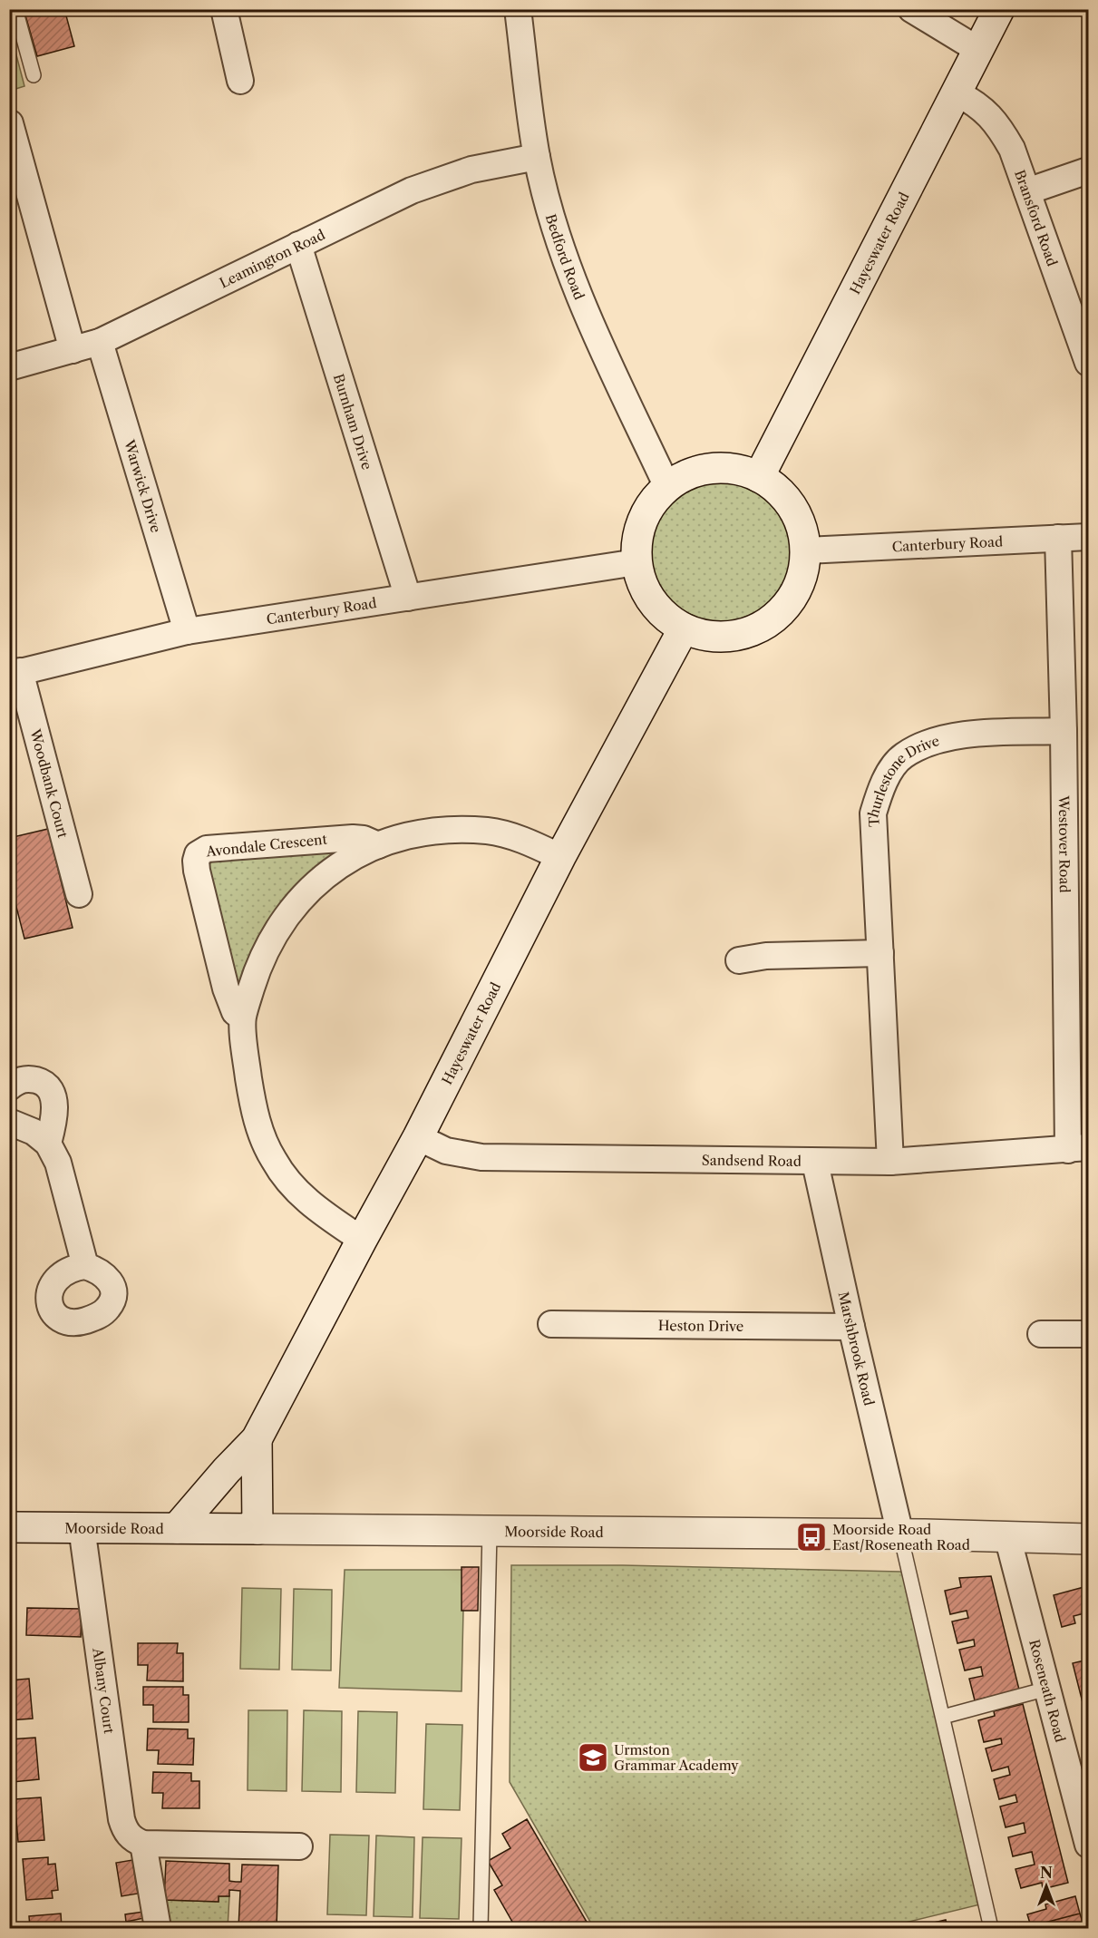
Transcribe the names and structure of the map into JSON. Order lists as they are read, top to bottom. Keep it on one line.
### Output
{"streets":{"main road":["Hayeswater Road","Moorside Road"],"street":["Bransford Road","Bedford Road","Leamington Road","Burnham Drive","Warwick Drive","Canterbury Road","Woodbank Court","Thurlestone Drive","Westover Road","Avondale Crescent","Sandsend Road","Heston Drive","Marshbrook Road","Albany Court","Roseneath Road"]},"crossings":[["Bransford Road","Hayeswater Road"],["Hayeswater Road","Bedford Road"],["Hayeswater Road","Canterbury Road"],["Hayeswater Road","Avondale Crescent"],["Hayeswater Road","Sandsend Road"],["Hayeswater Road","Moorside Road"],["Bedford Road","Leamington Road"],["Bedford Road","Canterbury Road"],["Leamington Road","Burnham Drive"],["Leamington Road","Warwick Drive"],["Burnham Drive","Canterbury Road"],["Warwick Drive","Canterbury Road"],["Canterbury Road","Woodbank Court"],["Canterbury Road","Westover Road"],["Thurlestone Drive","Westover Road"],["Thurlestone Drive","Sandsend Road"],["Westover Road","Sandsend Road"],["Sandsend Road","Marshbrook Road"],["Heston Drive","Marshbrook Road"],["Marshbrook Road","Moorside Road"],["Moorside Road","Albany Court"],["Moorside Road","Roseneath Road"]],"places":{"bus stop":["Moorside Road East/Roseneath Road"],"school or university":["Urmston Grammar Academy"]},"north":"top"}
